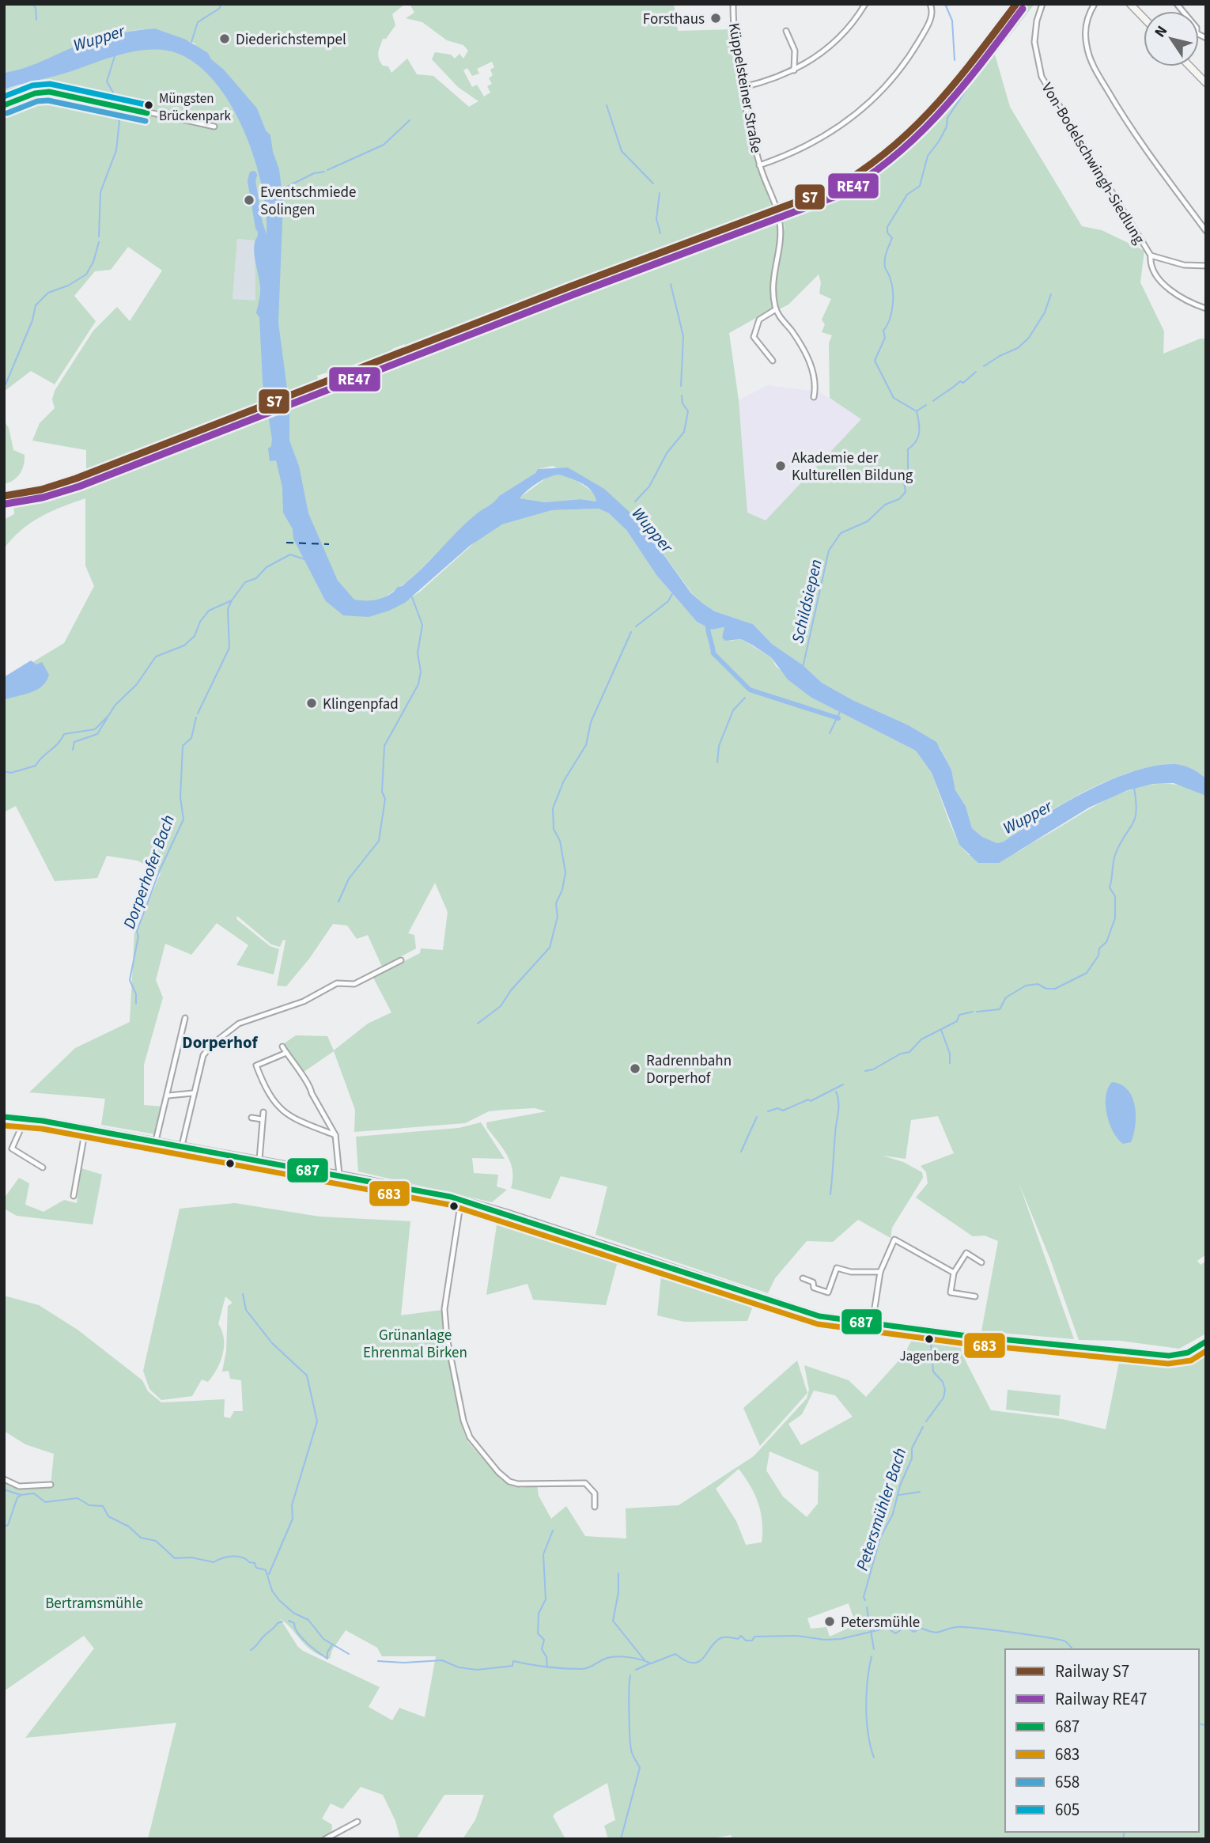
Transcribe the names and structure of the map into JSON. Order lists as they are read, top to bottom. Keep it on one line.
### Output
{"streets":{"street":["Küppelsteiner Straße","Von-Bodelschwingh-Siedlung"]},"districts":["Dorperhof"],"water":["Wupper","Schildsiepen","Dorperhofer Bach","Petersmühler Bach"],"parks":["Grünanlage Ehrenmal Birken","Bertramsmühle"],"places":["Forsthaus","Diederichstempel","Müngsten Brückenpark","Eventschmiede Solingen","Akademie der Kulturellen Bildung","Klingenpfad","Radrennbahn Dorperhof","Jagenberg","Petersmühle"],"lines":["rail line S7","rail line RE47","transit line 605","transit line 687","transit line 658","transit line 683"],"legend":["Railway S7","Railway RE47","687","683","658","605"],"north":"top left"}
